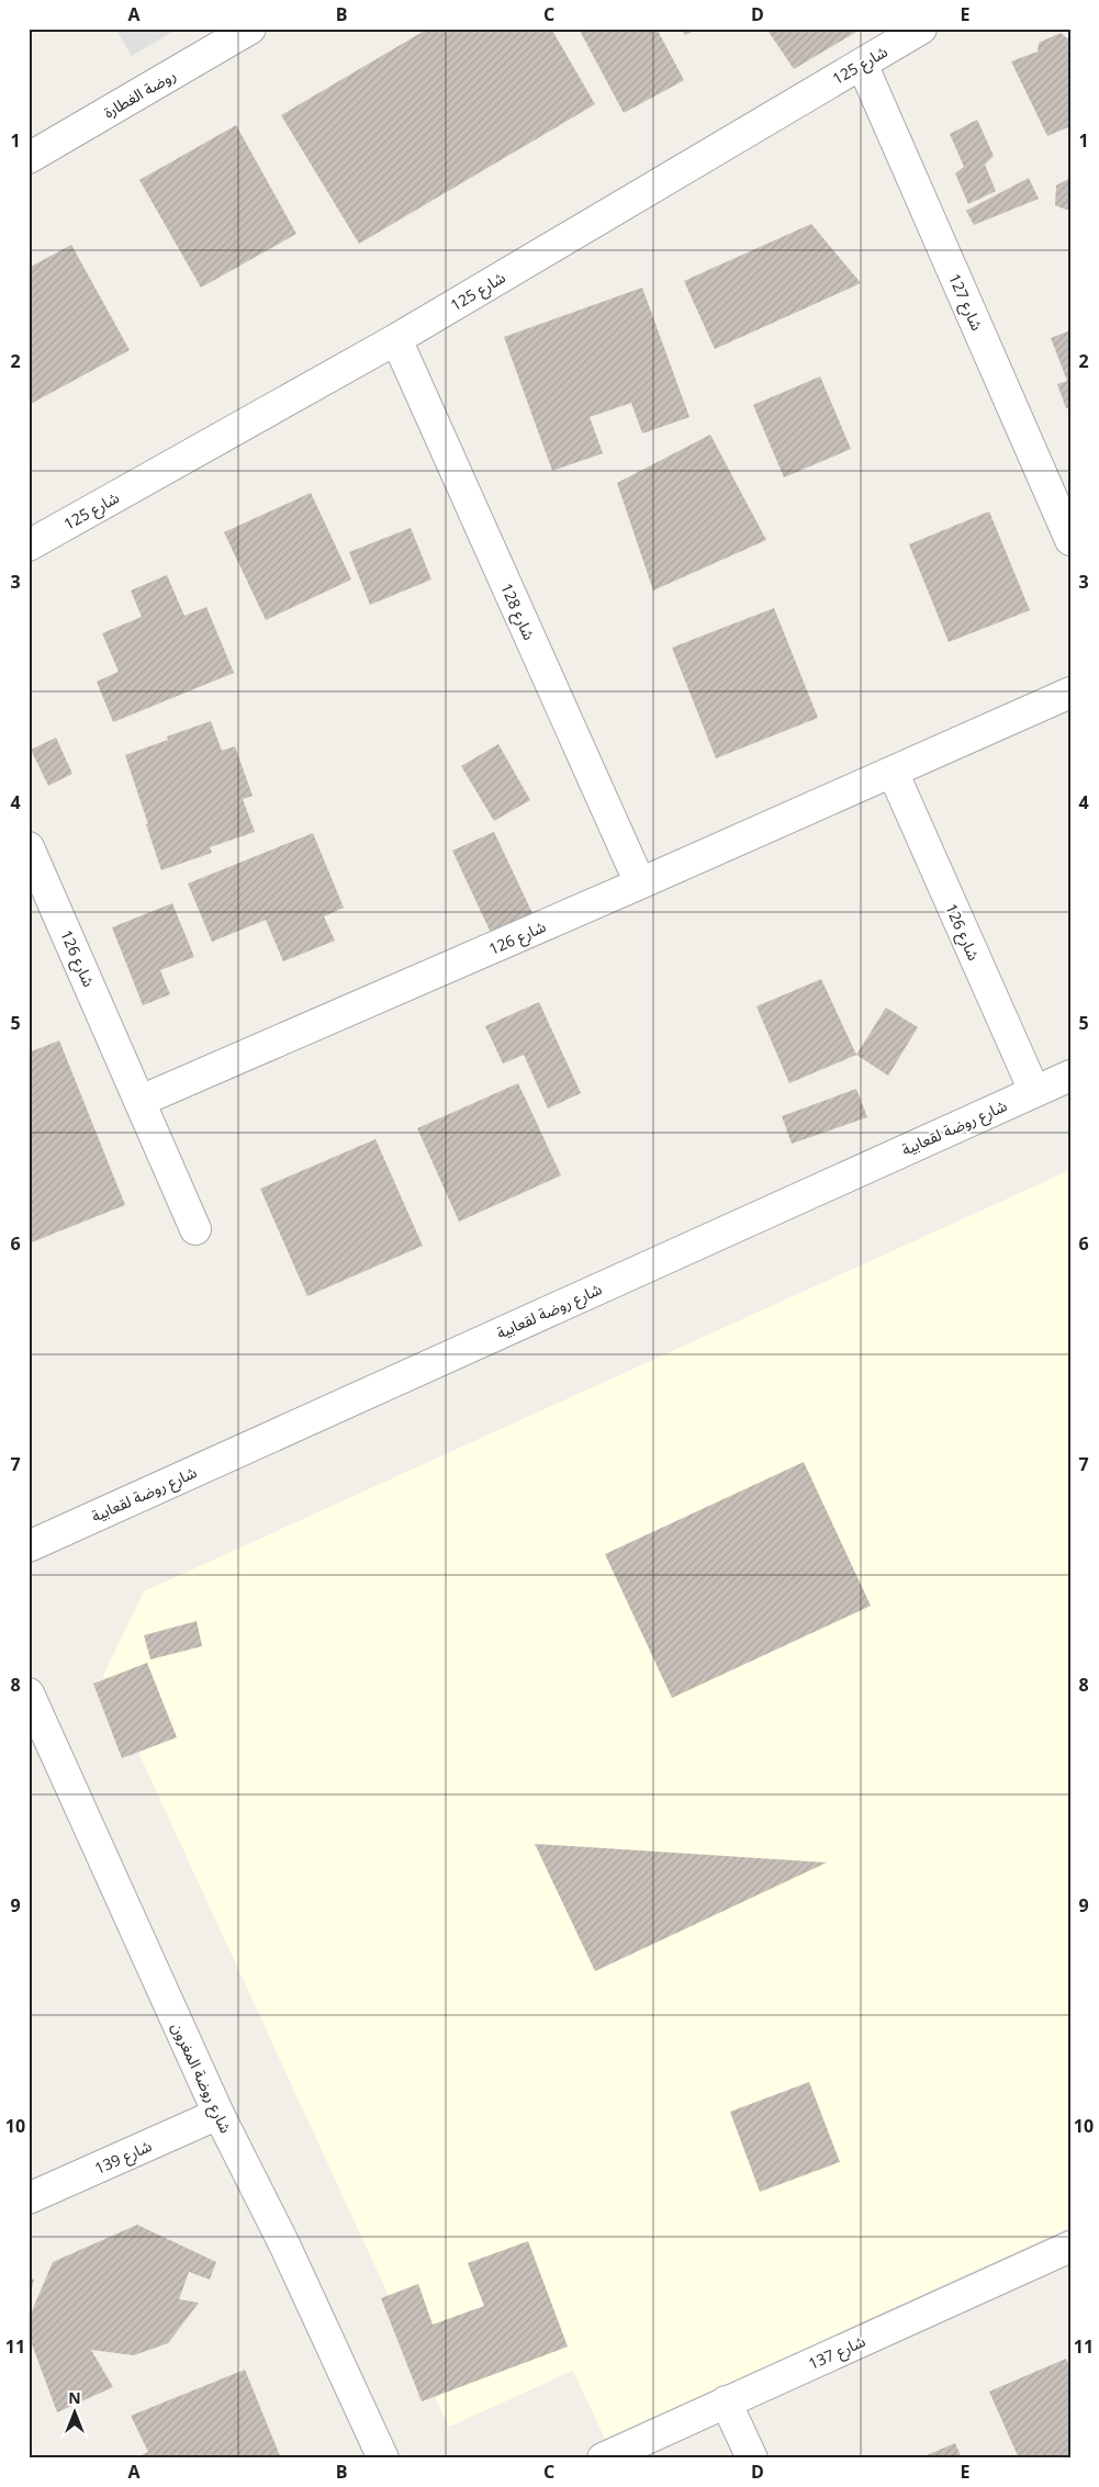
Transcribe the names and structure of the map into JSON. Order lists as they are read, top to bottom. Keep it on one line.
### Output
{"streets":{"street":["شارع 125","روضة الغطارة","شارع 127","شارع 128","شارع 126","شارع روضة لقعابية","شارع روضة المغرون","شارع 139","شارع 137"]},"crossings":[["شارع 125","شارع 127"],["شارع 125","شارع 128"],["شارع 128","شارع 126"],["شارع 126","شارع روضة لقعابية"],["شارع روضة المغرون","شارع 139"]],"north":"top","grid":{"columns":["A","B","C","D","E"],"rows":["1","2","3","4","5","6","7","8","9","10","11"]}}
